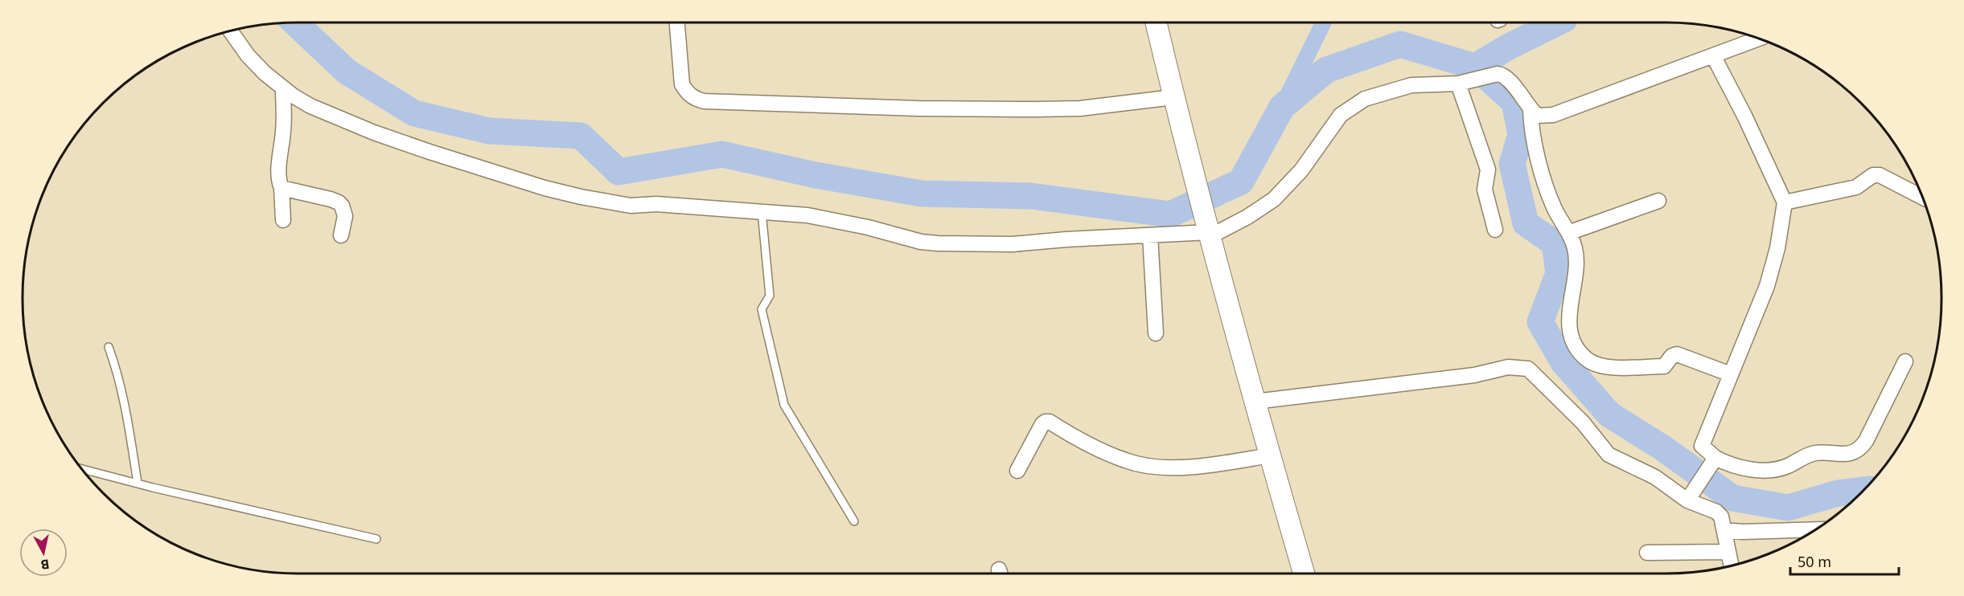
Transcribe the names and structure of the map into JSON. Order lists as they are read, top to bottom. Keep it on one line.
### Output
{"scale_bar":"50 m","north":"bottom"}
